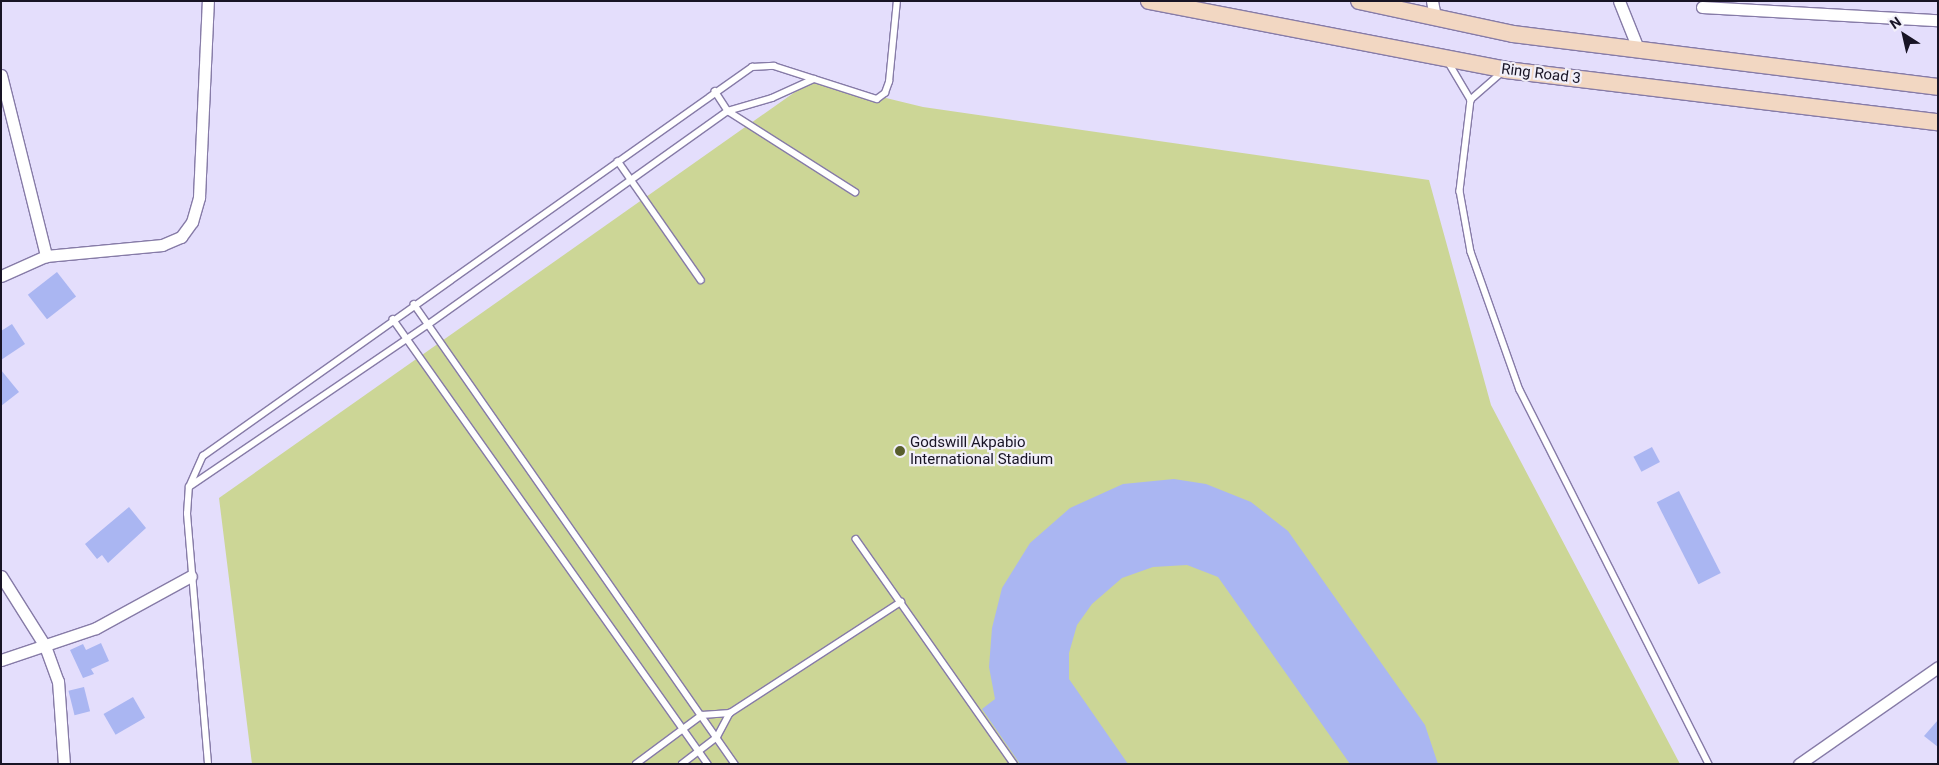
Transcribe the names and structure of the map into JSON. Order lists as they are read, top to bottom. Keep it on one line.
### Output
{"streets":{"main road":["Ring Road 3"]},"places":["Godswill Akpabio International Stadium"],"north":"top left"}
